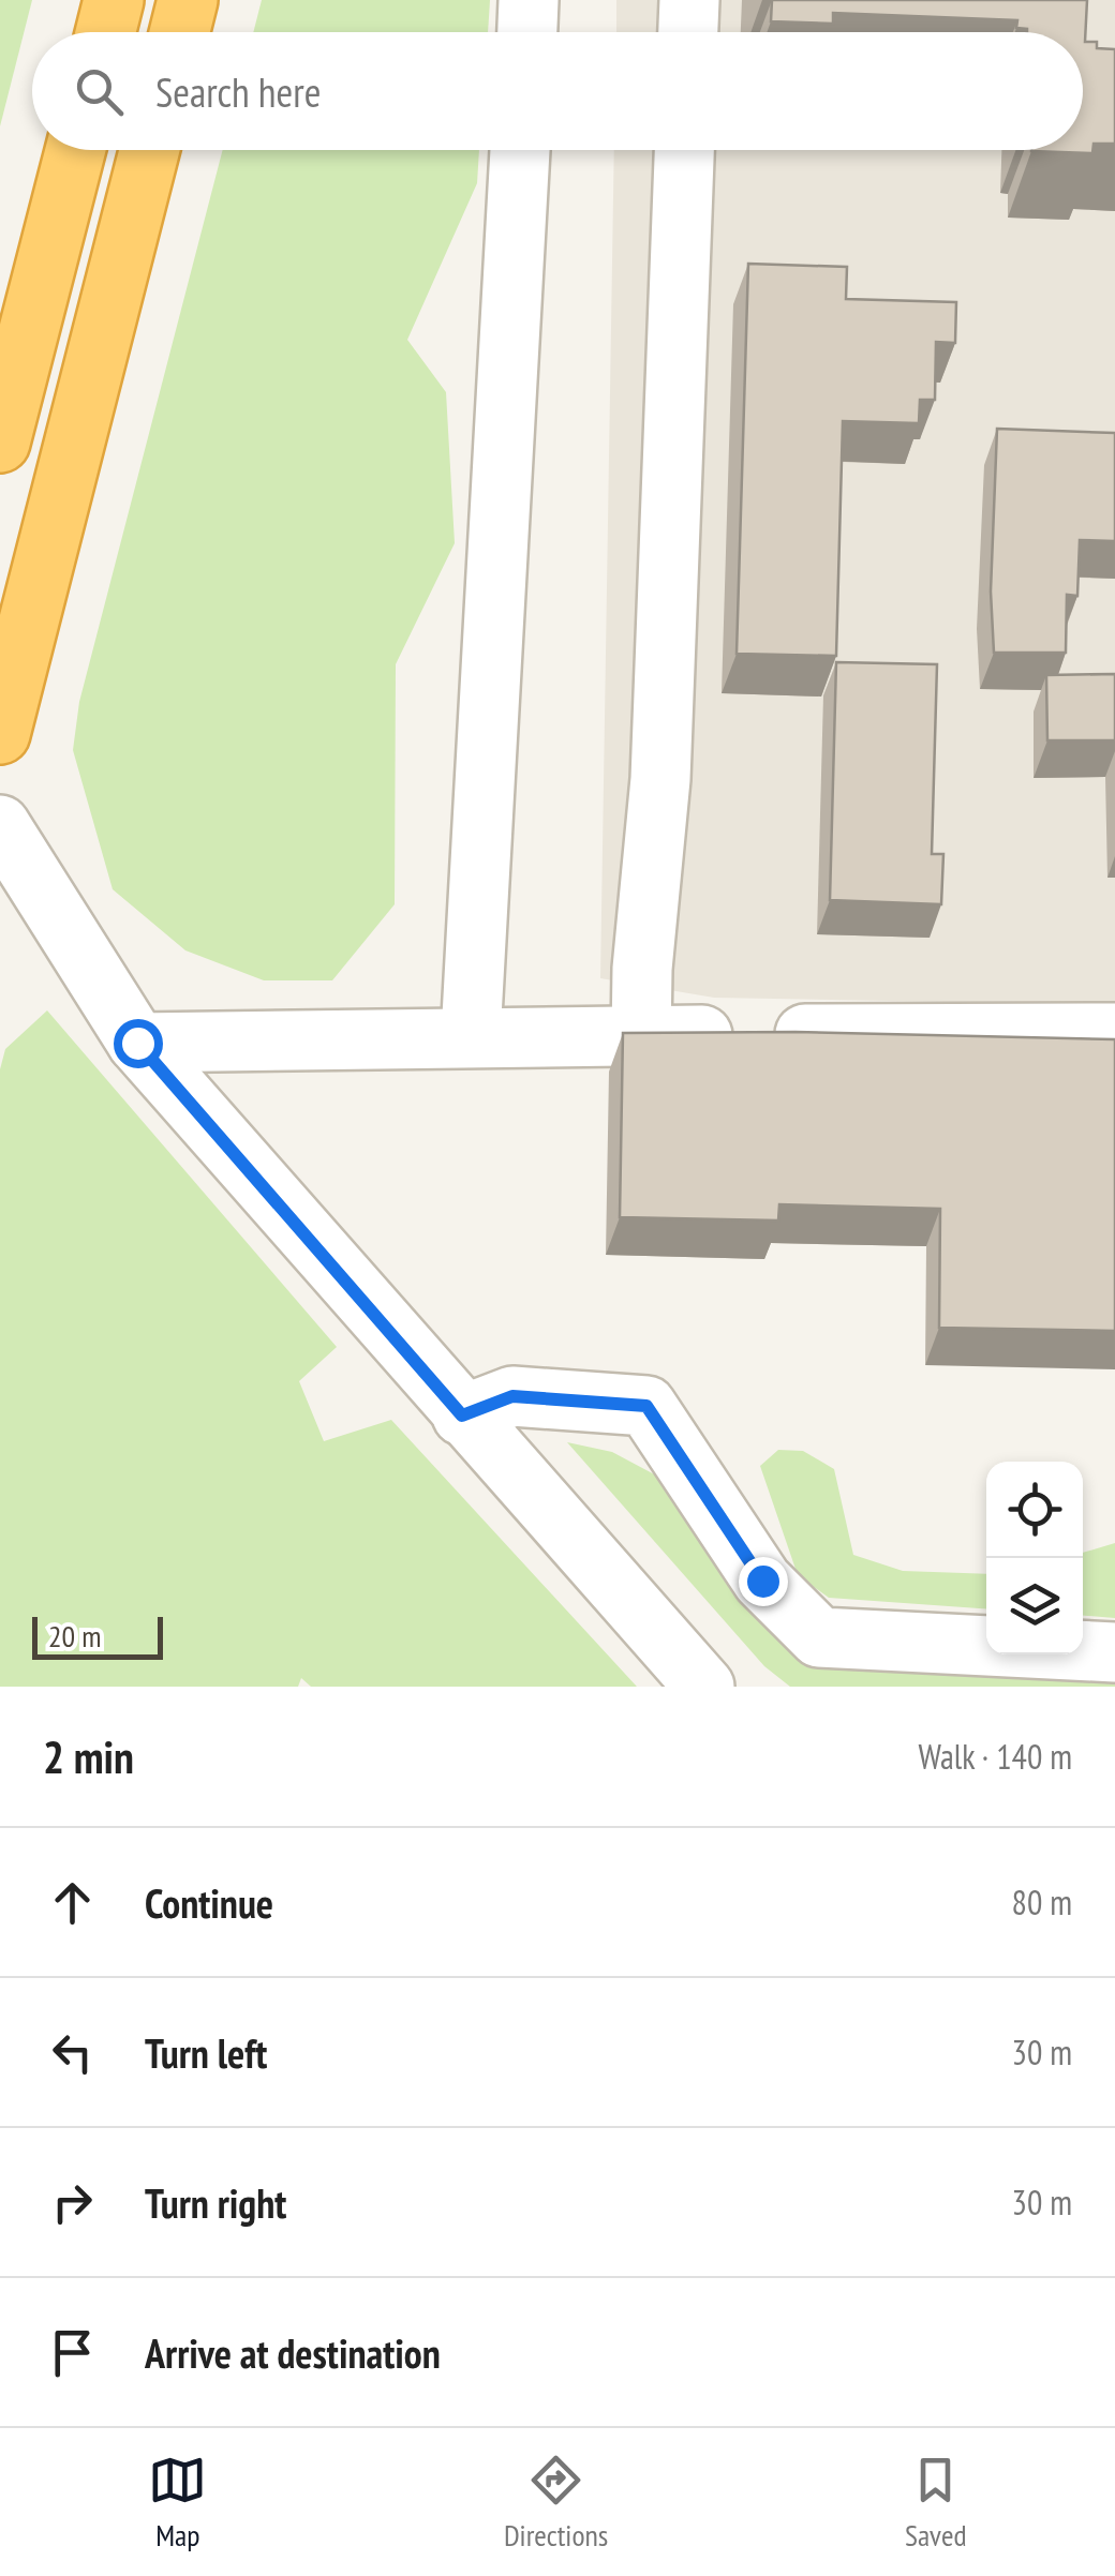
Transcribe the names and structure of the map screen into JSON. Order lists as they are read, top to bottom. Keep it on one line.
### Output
{"scale_bar":"20 m","page":{"search":"Search here","scale":"20 m","heading":["2 min","Walk · 140 m"],"list":[["Continue","80 m"],["Turn left","30 m"],["Turn right","30 m"],"Arrive at destination"],"nav":["Map","Directions","Saved"]}}
